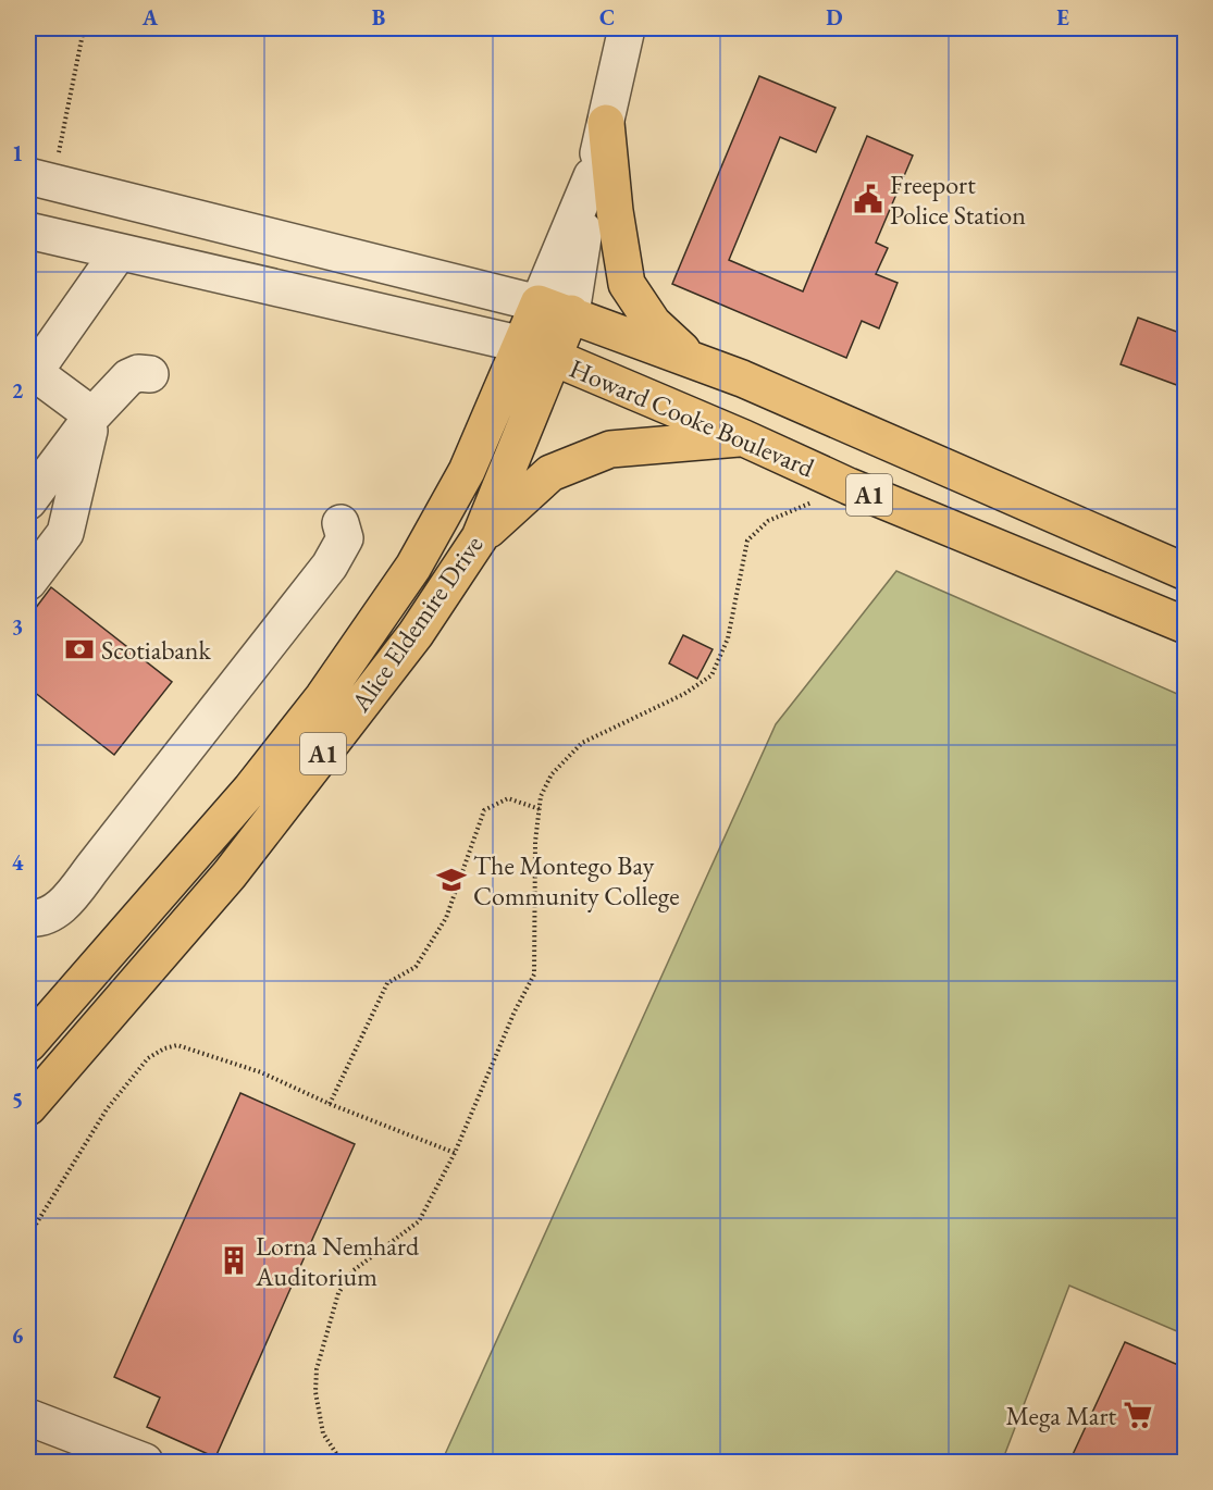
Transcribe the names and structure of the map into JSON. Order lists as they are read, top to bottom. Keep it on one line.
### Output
{"streets":{"main road":["Howard Cooke Boulevard","A1","Alice Eldemire Drive"]},"crossings":[["Howard Cooke Boulevard","A1"],["Howard Cooke Boulevard","Alice Eldemire Drive"],["A1","Alice Eldemire Drive"]],"places":{"public building":["Freeport Police Station"],"bank":["Scotiabank"],"school or university":["The Montego Bay Community College"],"building":["Lorna Nemhard Auditorium"],"supermarket":["Mega Mart"]},"grid":{"columns":["A","B","C","D","E"],"rows":["1","2","3","4","5","6"]}}
